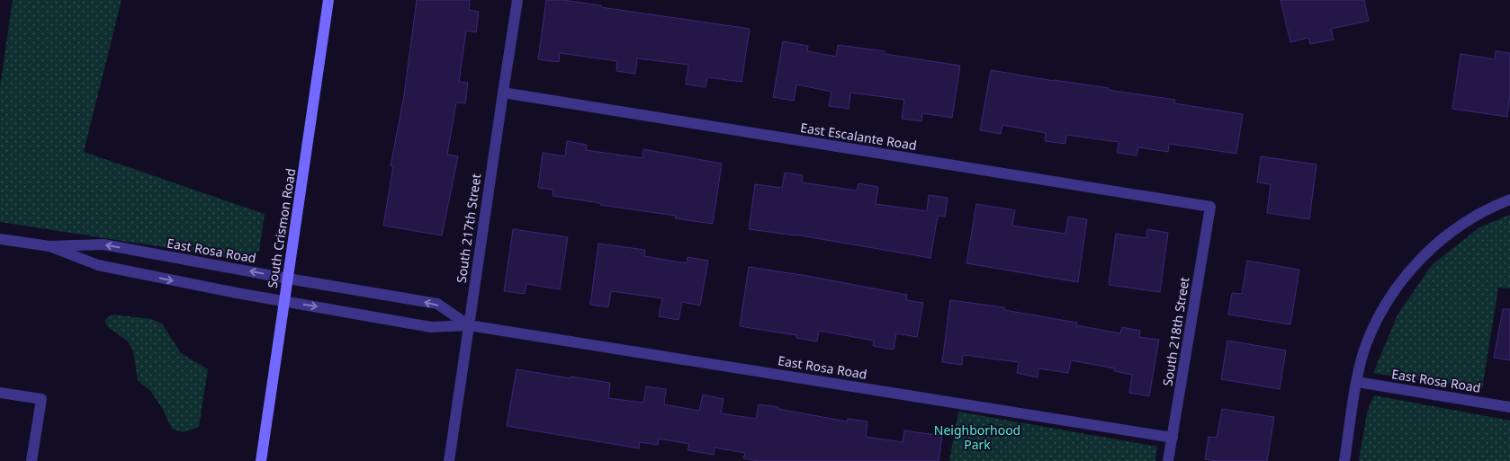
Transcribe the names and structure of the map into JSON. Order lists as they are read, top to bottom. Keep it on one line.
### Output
{"streets":{"street":["East Escalante Road","South Crismon Road","South 217th Street","East Rosa Road","South 218th Street"]},"crossings":[["East Escalante Road","South 217th Street"],["East Escalante Road","South 218th Street"],["South Crismon Road","East Rosa Road"],["South 217th Street","East Rosa Road"],["East Rosa Road","South 218th Street"]],"parks":["Neighborhood Park"]}
